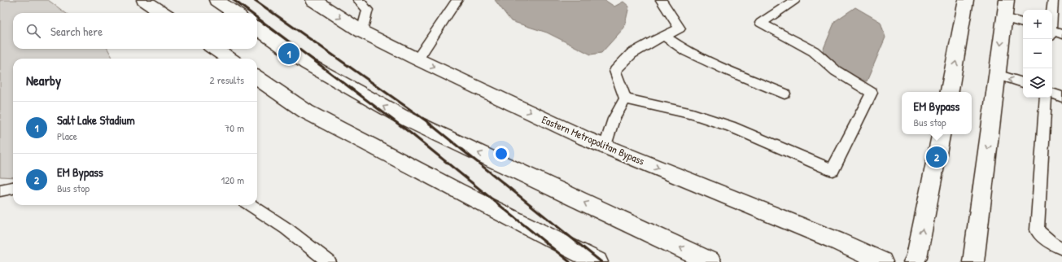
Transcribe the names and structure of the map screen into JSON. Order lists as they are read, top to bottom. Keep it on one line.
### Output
{"streets":{"main road":["Eastern Metropolitan Bypass"]},"page":{"map_buttons":["+","−"],"search":"Search here","pins":["1","2"],"heading":["Nearby","2 results"],"popup":["EM Bypass","Bus stop"],"list":[{"mark":"1","name":"Salt Lake Stadium","note":"Place","value":"70 m"},{"mark":"2","name":"EM Bypass","note":"Bus stop","value":"120 m"}]}}
